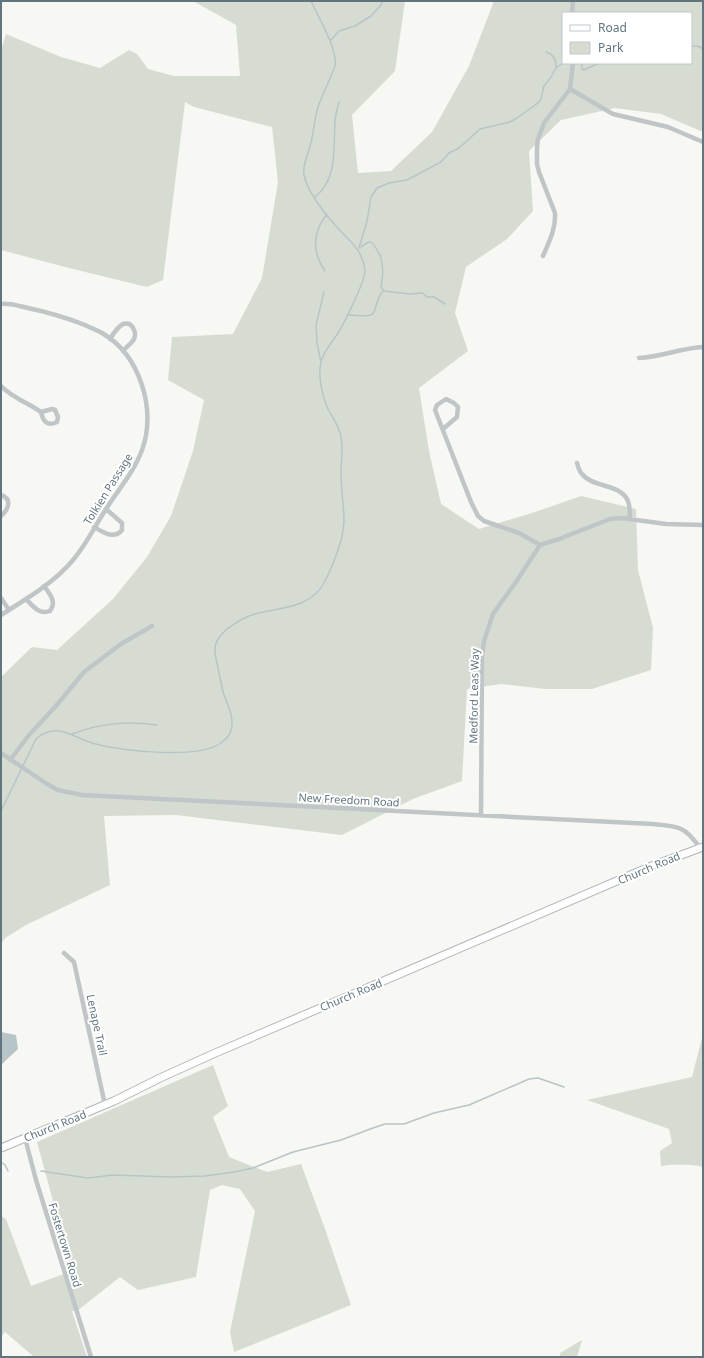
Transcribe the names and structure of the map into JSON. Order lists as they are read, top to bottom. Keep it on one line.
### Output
{"streets":{"main road":["Church Road"],"street":["Tolkien Passage","Medford Leas Way","New Freedom Road","Lenape Trail","Fostertown Road"]},"crossings":[["Medford Leas Way","New Freedom Road"],["New Freedom Road","Church Road"],["Church Road","Lenape Trail"],["Church Road","Fostertown Road"]],"legend":["Road","Park"]}
